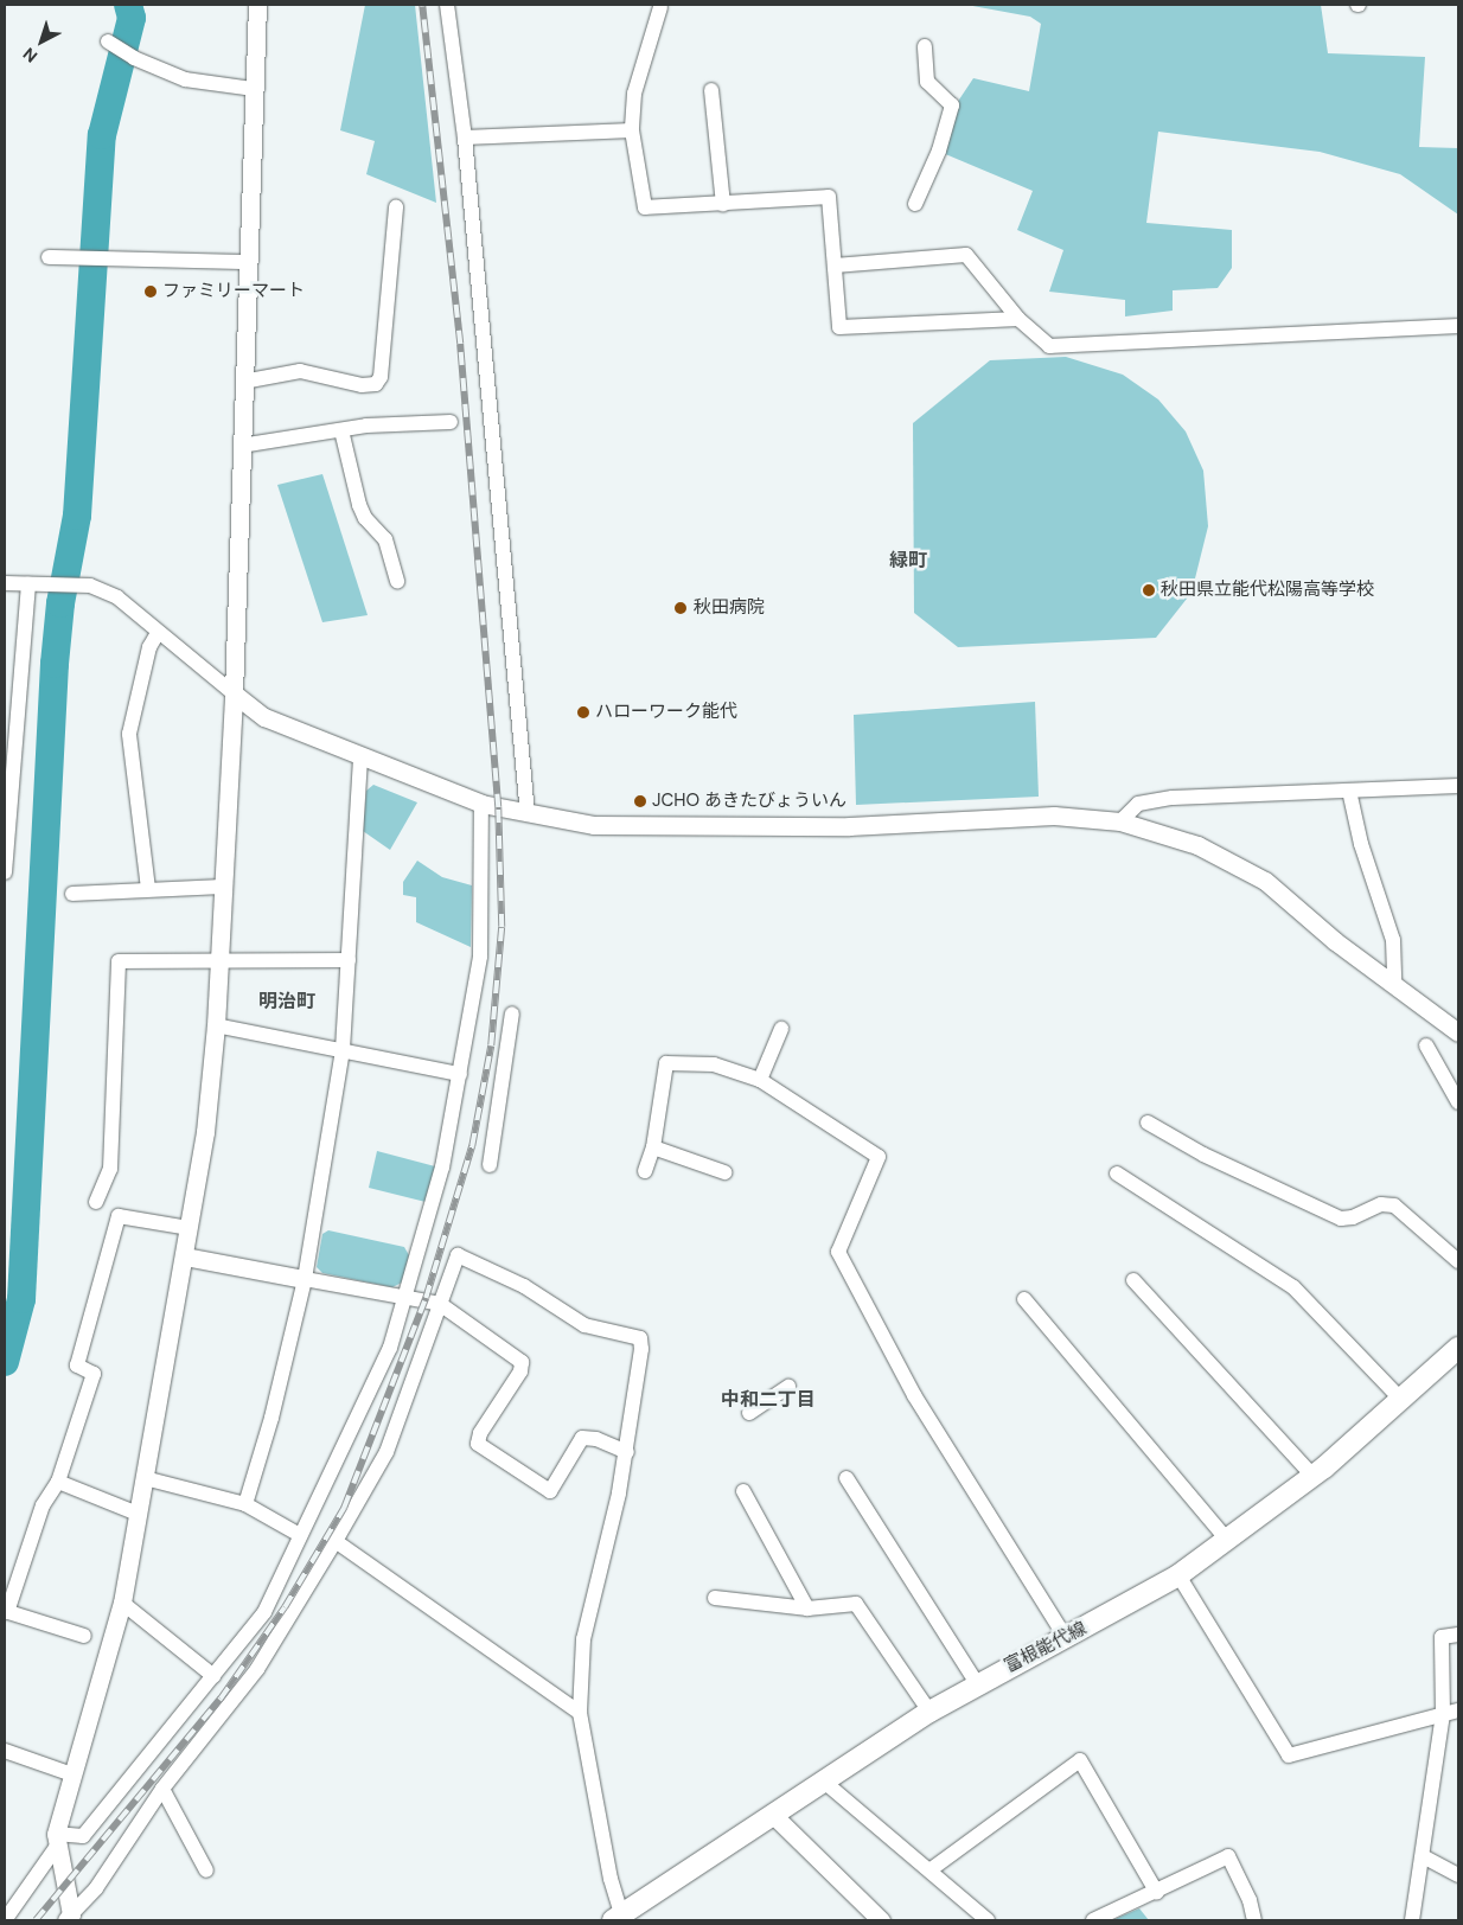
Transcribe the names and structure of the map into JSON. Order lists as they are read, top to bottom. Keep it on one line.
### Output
{"streets":{"main road":["富根能代線"]},"districts":["緑町","明治町","中和二丁目"],"places":["ファミリーマート","秋田県立能代松陽高等学校","秋田病院","ハローワーク能代","JCHO あきたびょういん"],"north":"bottom left"}
